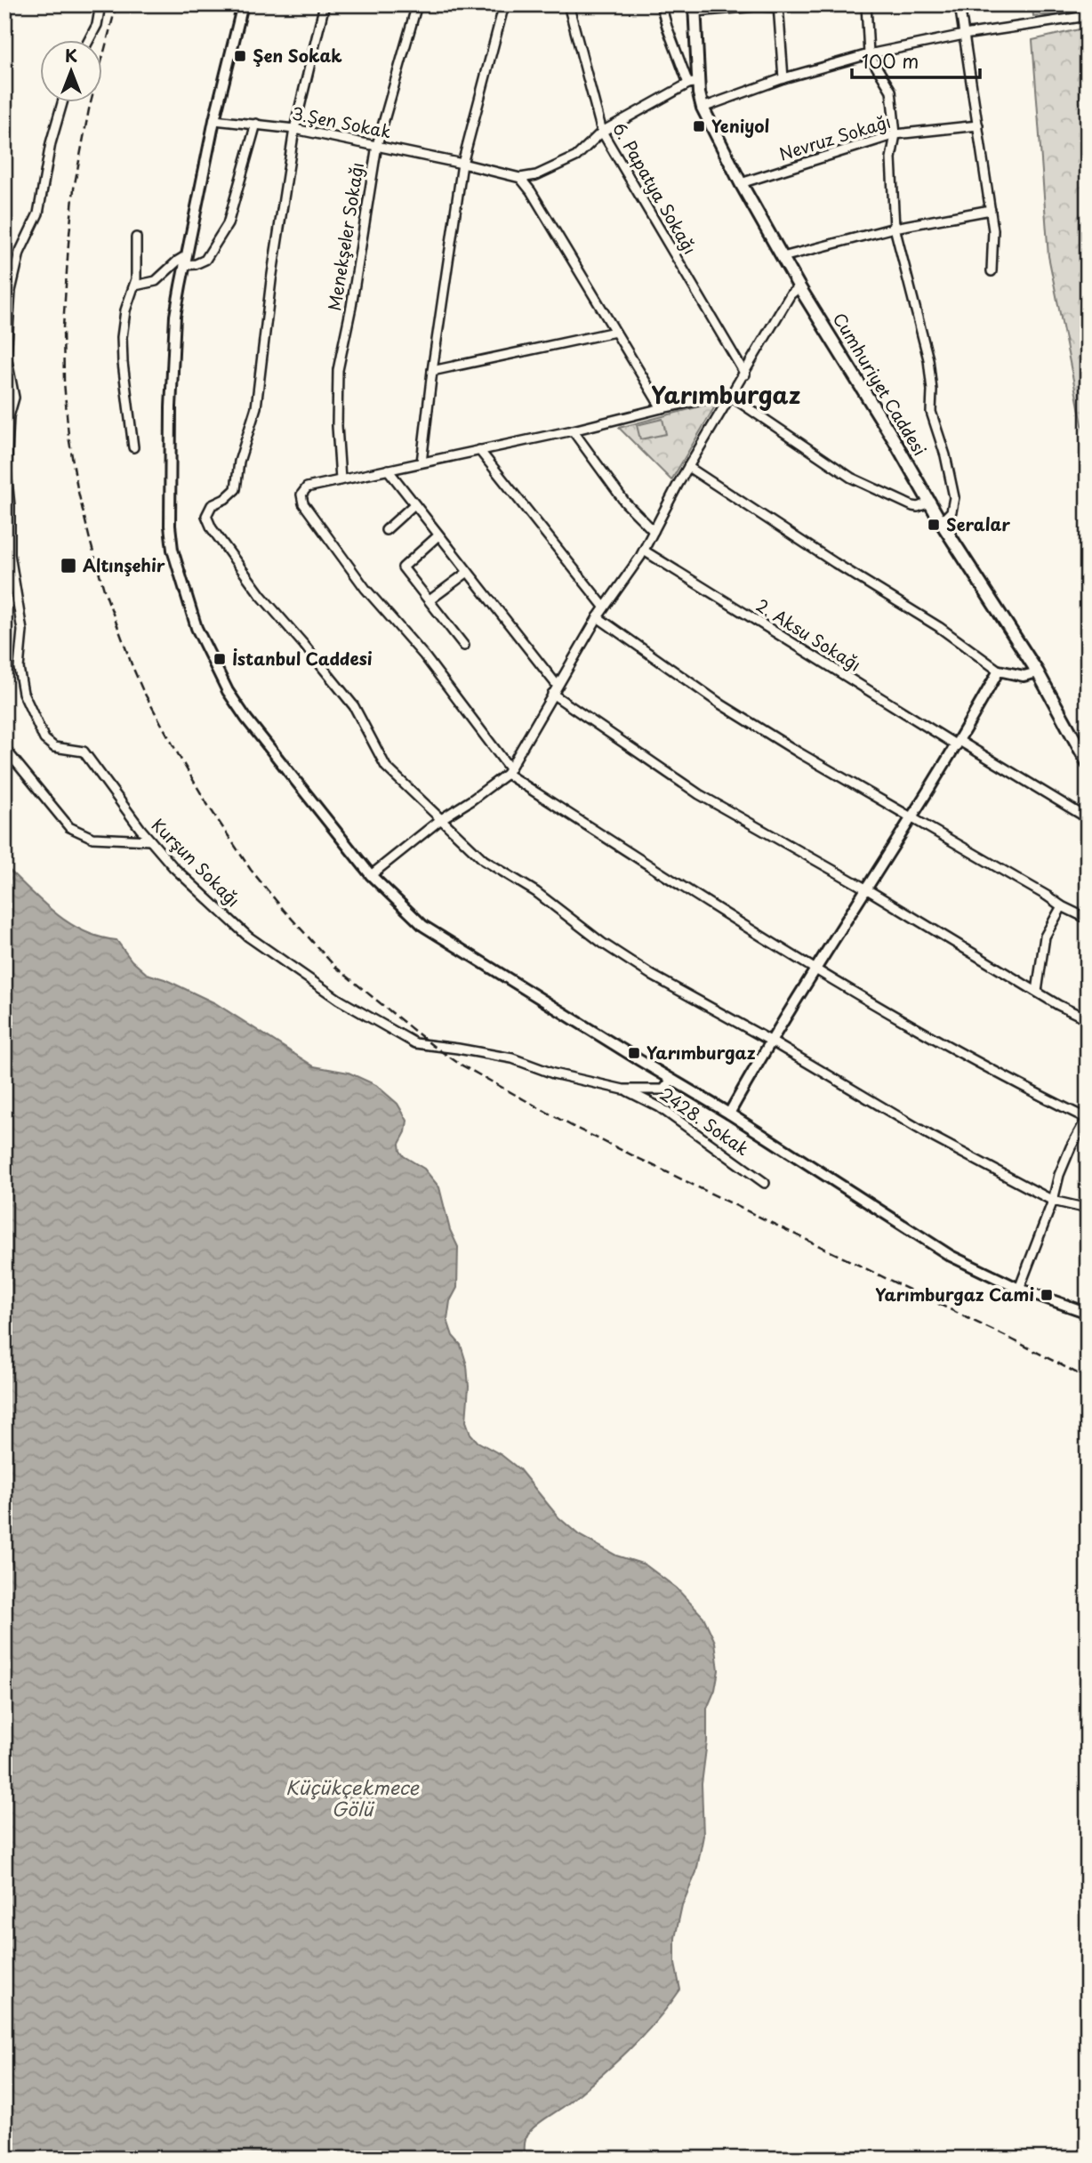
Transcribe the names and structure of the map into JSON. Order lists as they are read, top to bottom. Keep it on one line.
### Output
{"streets":{"main road":["Cumhuriyet Caddesi"],"street":["3.Şen Sokak","Nevruz Sokağı","6. Papatya Sokağı","Menekşeler Sokağı","2. Aksu Sokağı","Kurşun Sokağı","2428. Sokak"]},"crossings":[["3.Şen Sokak","Menekşeler Sokağı"],["Nevruz Sokağı","Cumhuriyet Caddesi"],["Kurşun Sokağı","2428. Sokak"]],"districts":["Yarımburgaz"],"water":["Küçükçekmece Gölü"],"places":{"transit":["Şen Sokak","Yeniyol","Seralar","Altınşehir","İstanbul Caddesi","Yarımburgaz","Yarımburgaz Cami"]},"scale_bar":"100 m","north":"top"}
